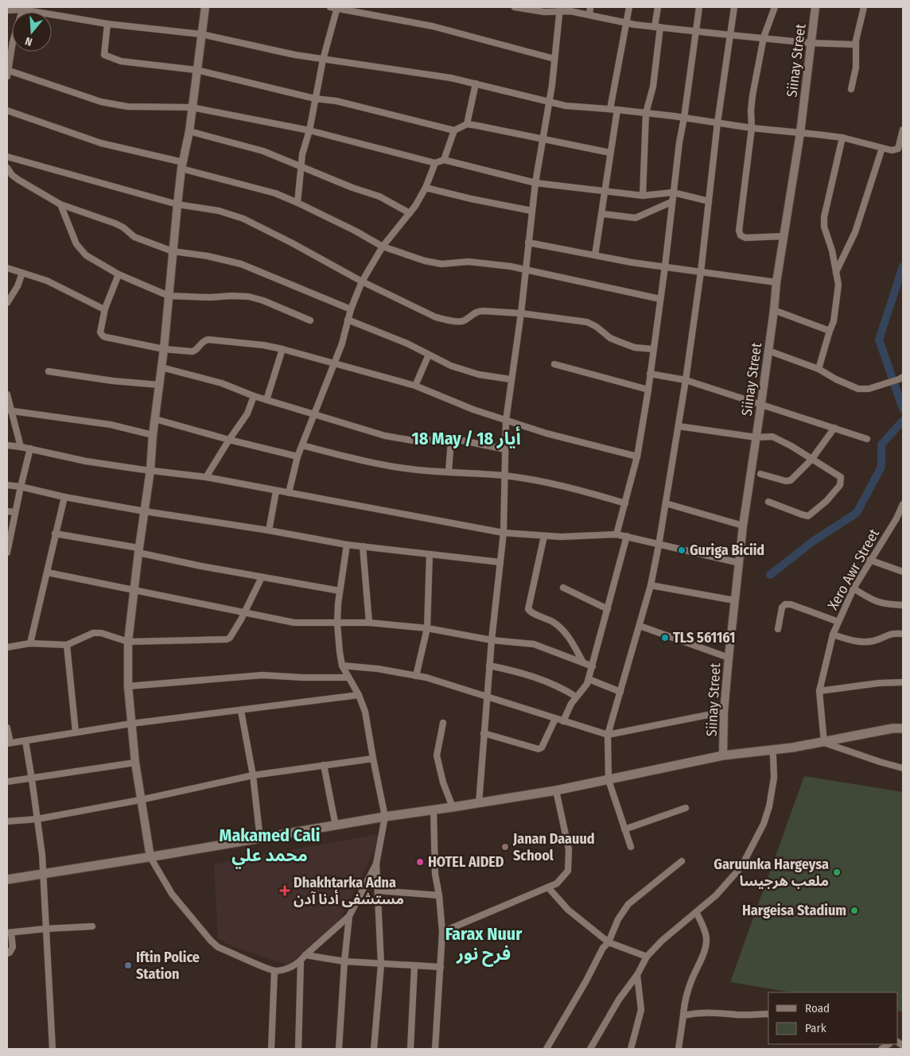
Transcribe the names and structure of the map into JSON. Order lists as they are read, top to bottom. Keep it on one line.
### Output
{"streets":{"street":["Siinay Street","Xero Awr Street"]},"districts":["18 May / 18 أيار","Makamed Cali محمد علي","Farax Nuur فرح نور"],"places":{"other":["Guriga Biciid","TLS 561161","Janan Daauud School","HOTEL AIDED","Garuunka Hargeysa ملعب هرجيسا","Hargeisa Stadium","Iftin Police Station"],"health":["Dhakhtarka Adna مستشفى أدنا آدن"]},"legend":["Road","Park"],"north":"bottom"}
